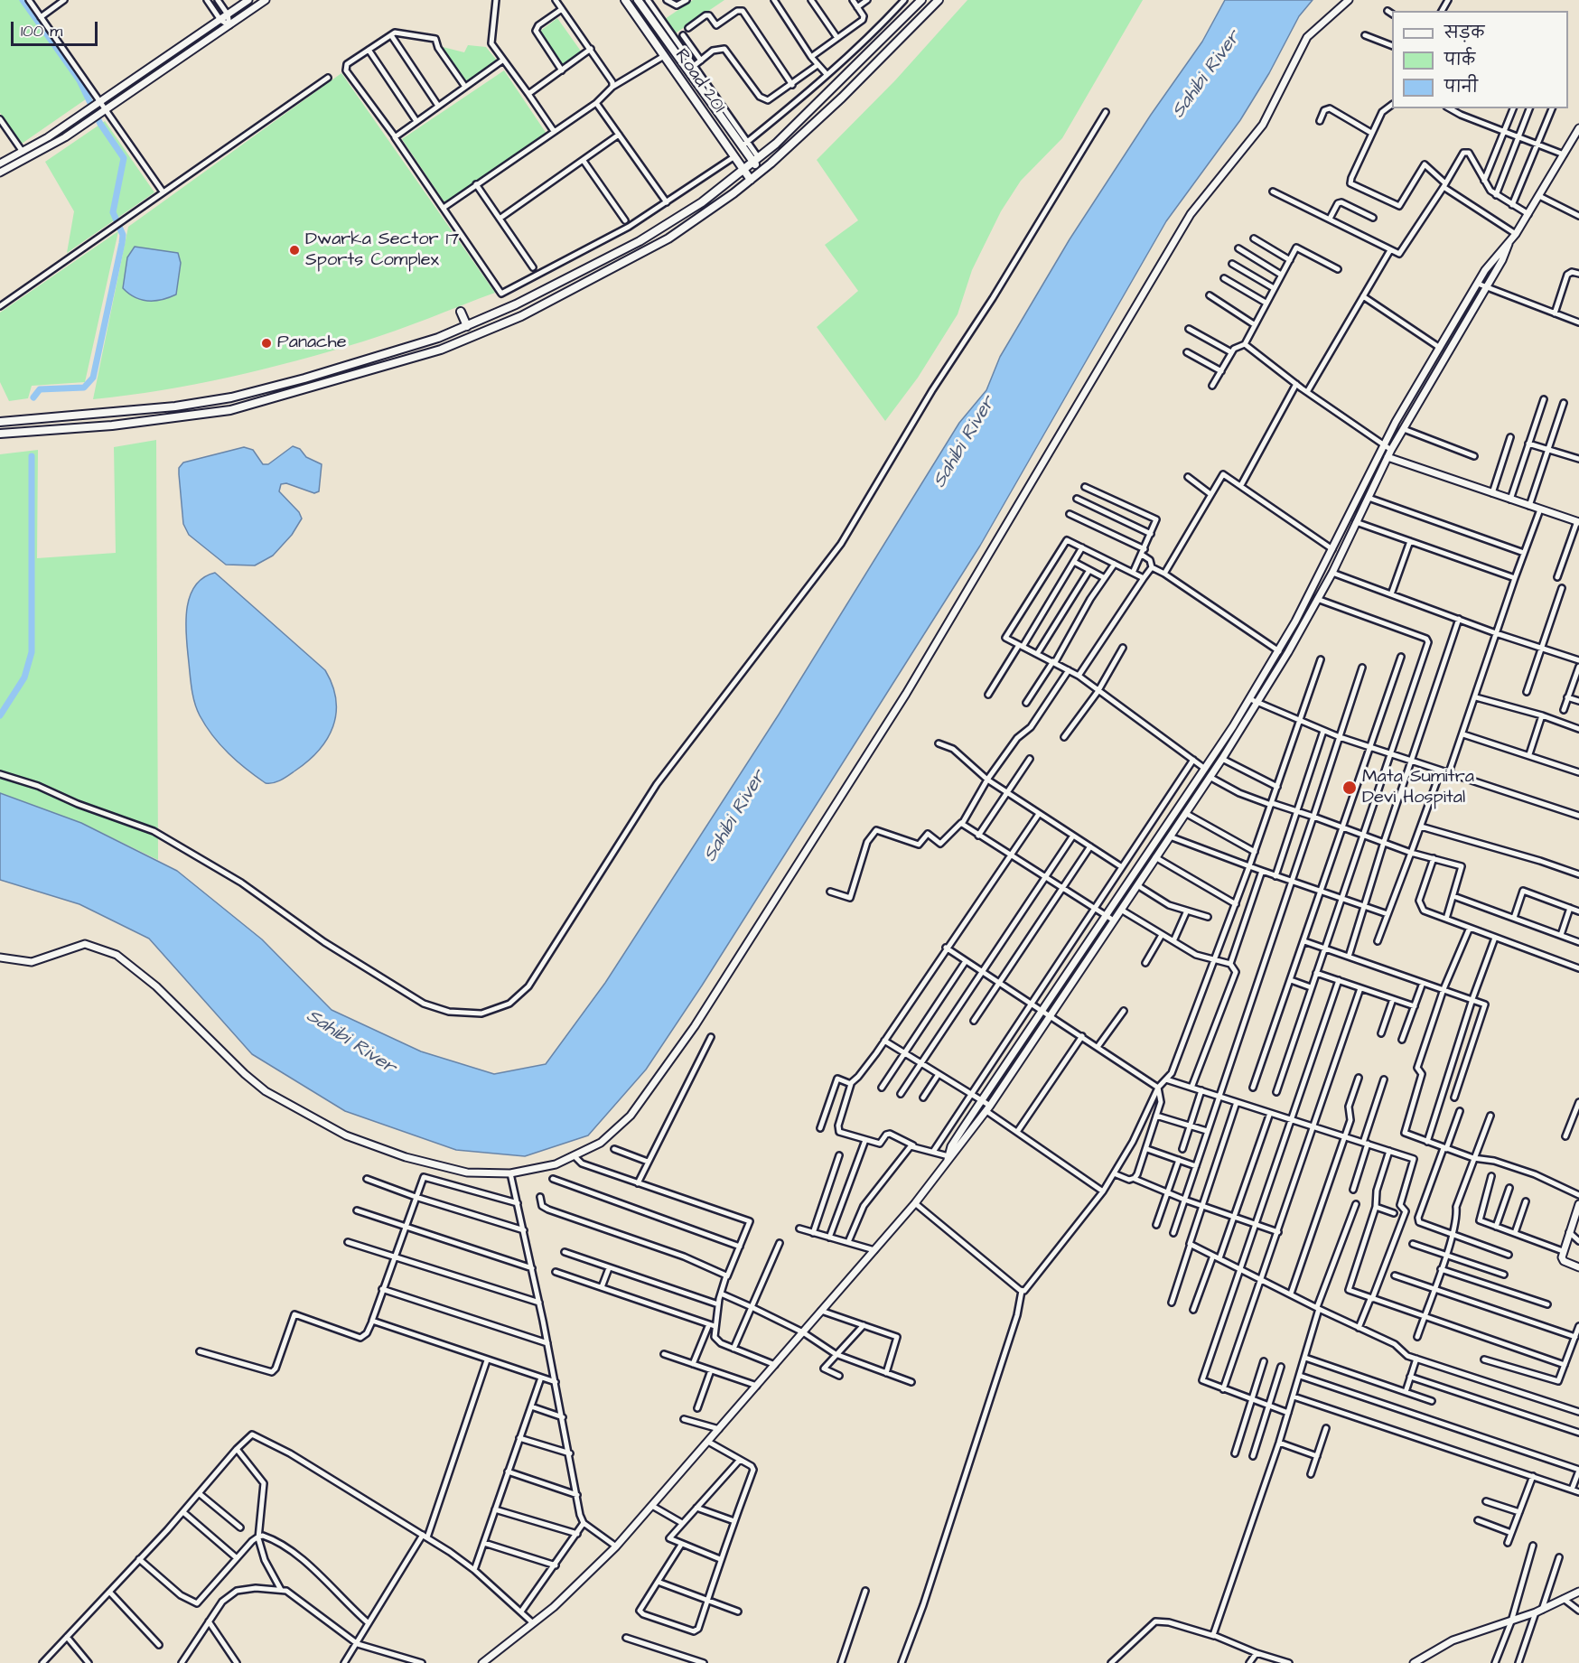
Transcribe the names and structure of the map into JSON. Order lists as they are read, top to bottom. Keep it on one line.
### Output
{"streets":{"main road":["Road 201"]},"water":["Sahibi River"],"places":["Dwarka Sector 17 Sports Complex","Panache","Mata Sumitra Devi Hospital"],"legend":["सड़क","पार्क","पानी"],"scale_bar":"100 m"}
